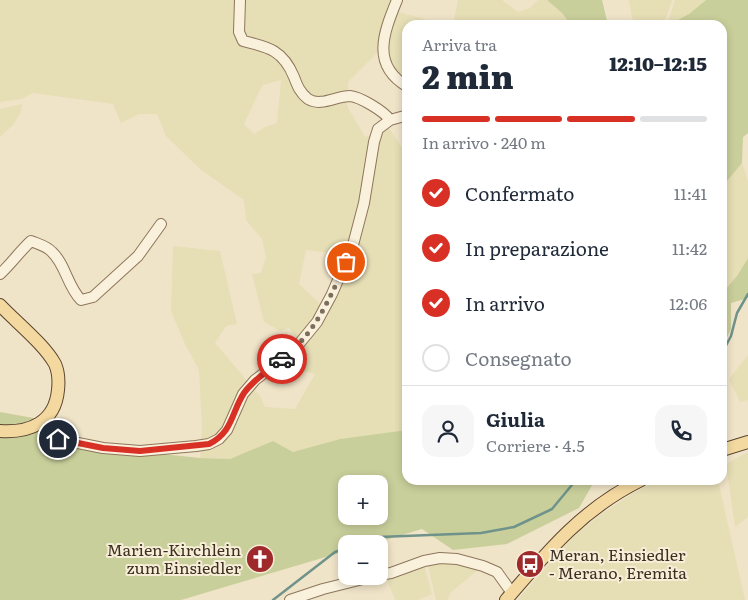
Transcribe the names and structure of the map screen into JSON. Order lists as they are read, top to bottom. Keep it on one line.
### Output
{"places":{"church":["Marien-Kirchlein zum Einsiedler"],"bus stop":["Meran, Einsiedler - Merano, Eremita"]},"page":{"heading":["2 min","Arriva tra","12:10–12:15"],"panel":["Giulia","Corriere · 4.5"],"bar":"In arrivo · 240 m","list":[["Confermato","11:41"],["In preparazione","11:42"],["In arrivo","12:06"],"Consegnato"],"map_buttons":["+","−"]}}
